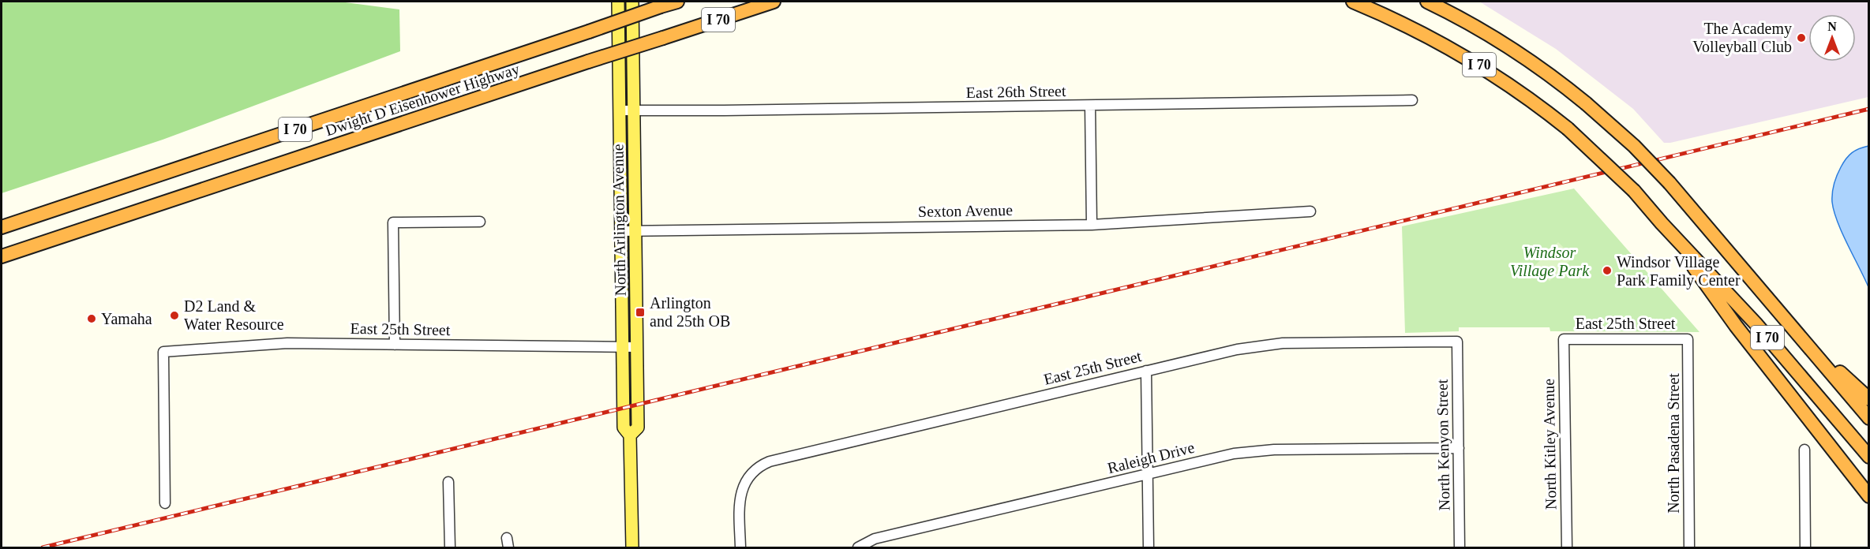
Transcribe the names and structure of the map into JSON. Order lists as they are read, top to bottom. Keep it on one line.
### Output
{"streets":{"highway":["I 70","Dwight D Eisenhower Highway"],"main road":["North Arlington Avenue"],"street":["East 26th Street","Sexton Avenue","East 25th Street","North Pasadena Street","North Kitley Avenue","North Kenyon Street","Raleigh Drive"]},"crossings":[["East 26th Street","North Arlington Avenue"],["Sexton Avenue","North Arlington Avenue"],["North Arlington Avenue","East 25th Street"],["East 25th Street","North Pasadena Street"],["East 25th Street","North Kitley Avenue"],["East 25th Street","North Kenyon Street"],["North Kenyon Street","Raleigh Drive"]],"parks":["Windsor Village Park"],"places":{"other":["The Academy Volleyball Club","Windsor Village Park Family Center","D2 Land & Water Resource","Yamaha"],"transit":["Arlington and 25th OB"]},"north":"top"}
